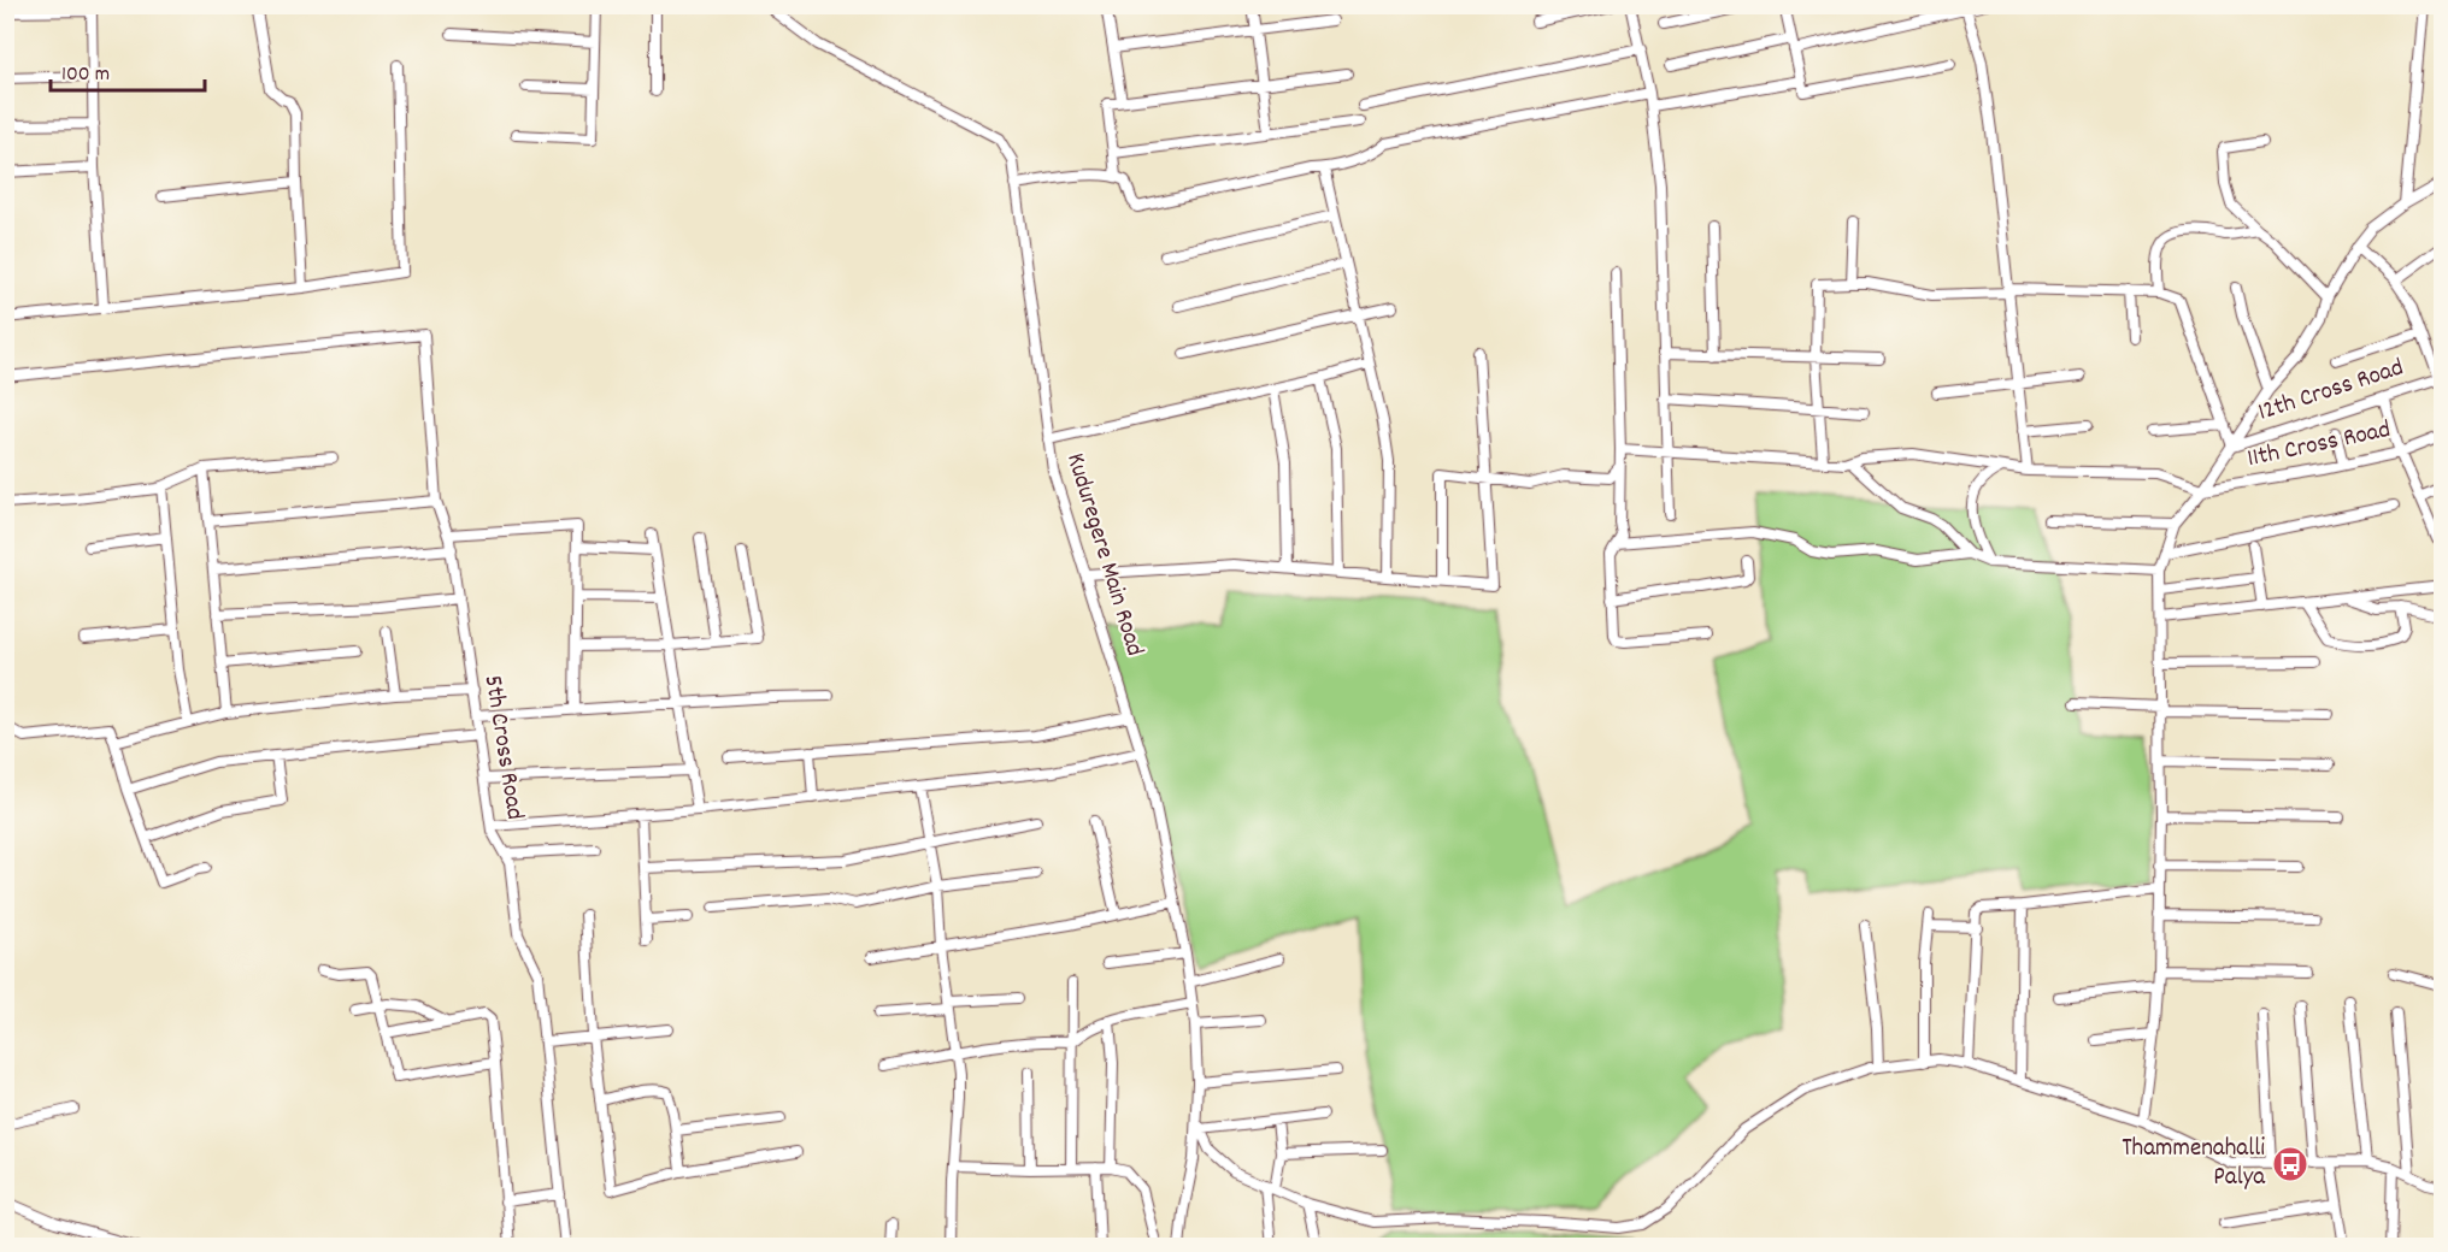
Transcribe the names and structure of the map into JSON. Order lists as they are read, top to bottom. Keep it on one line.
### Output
{"streets":{"street":["12th Cross Road","11th Cross Road","Kuduregere Main Road","5th Cross Road"]},"places":{"bus stop":["Thammenahalli Palya"]},"scale_bar":"100 m"}
